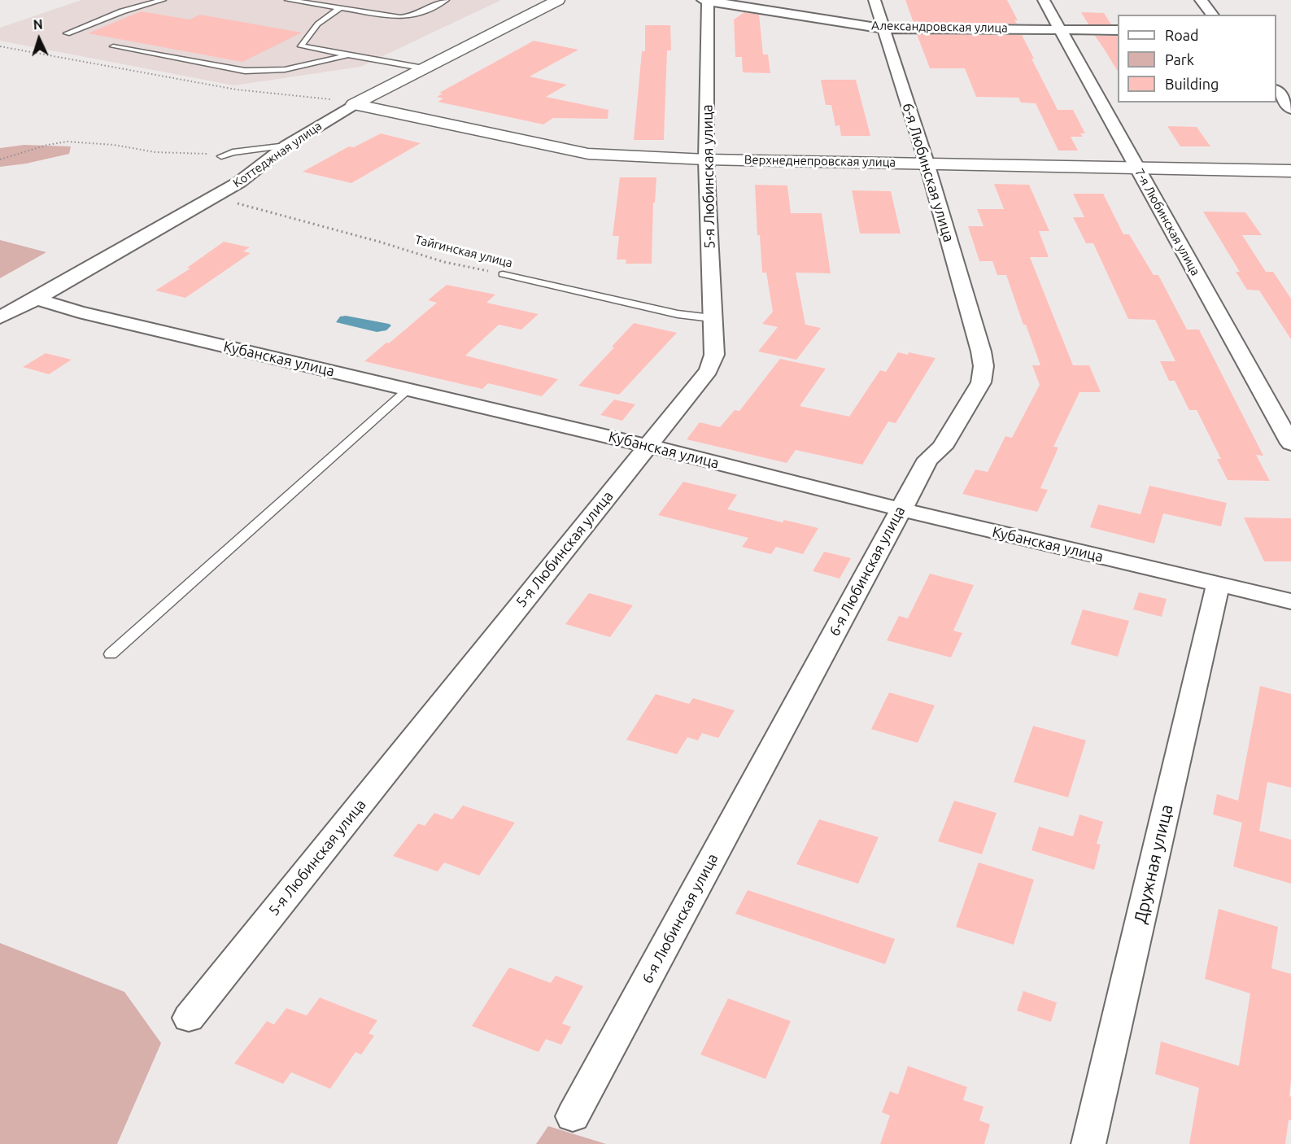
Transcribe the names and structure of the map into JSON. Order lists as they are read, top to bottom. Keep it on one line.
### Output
{"streets":{"street":["Александровская улица","Коттеджная улица","Верхнеднепровская улица","6-я Любинская улица","5-я Любинская улица","7-я Любинская улица","Кубанская улица","Дружная улица"],"lane":["Тайгинская улица"]},"crossings":[["Александровская улица","6-я Любинская улица"],["Александровская улица","5-я Любинская улица"],["Александровская улица","7-я Любинская улица"],["Коттеджная улица","Верхнеднепровская улица"],["Коттеджная улица","Тайгинская улица"],["Коттеджная улица","Кубанская улица"],["Верхнеднепровская улица","6-я Любинская улица"],["Верхнеднепровская улица","5-я Любинская улица"],["Верхнеднепровская улица","7-я Любинская улица"],["6-я Любинская улица","Кубанская улица"],["5-я Любинская улица","Тайгинская улица"],["5-я Любинская улица","Кубанская улица"],["Кубанская улица","Дружная улица"]],"legend":["Road","Park","Building"],"north":"top"}
